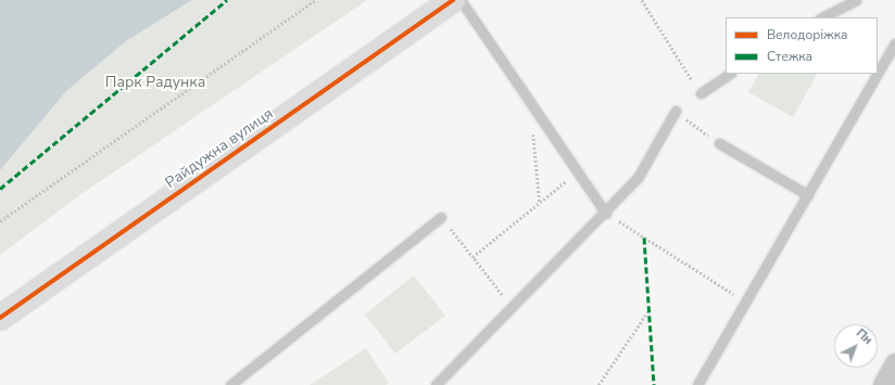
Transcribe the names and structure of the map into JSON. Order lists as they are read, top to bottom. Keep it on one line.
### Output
{"streets":{"street":["Райдужна вулиця"]},"parks":["Парк Радунка"],"legend":["Велодоріжка","Стежка"],"north":"top right"}
